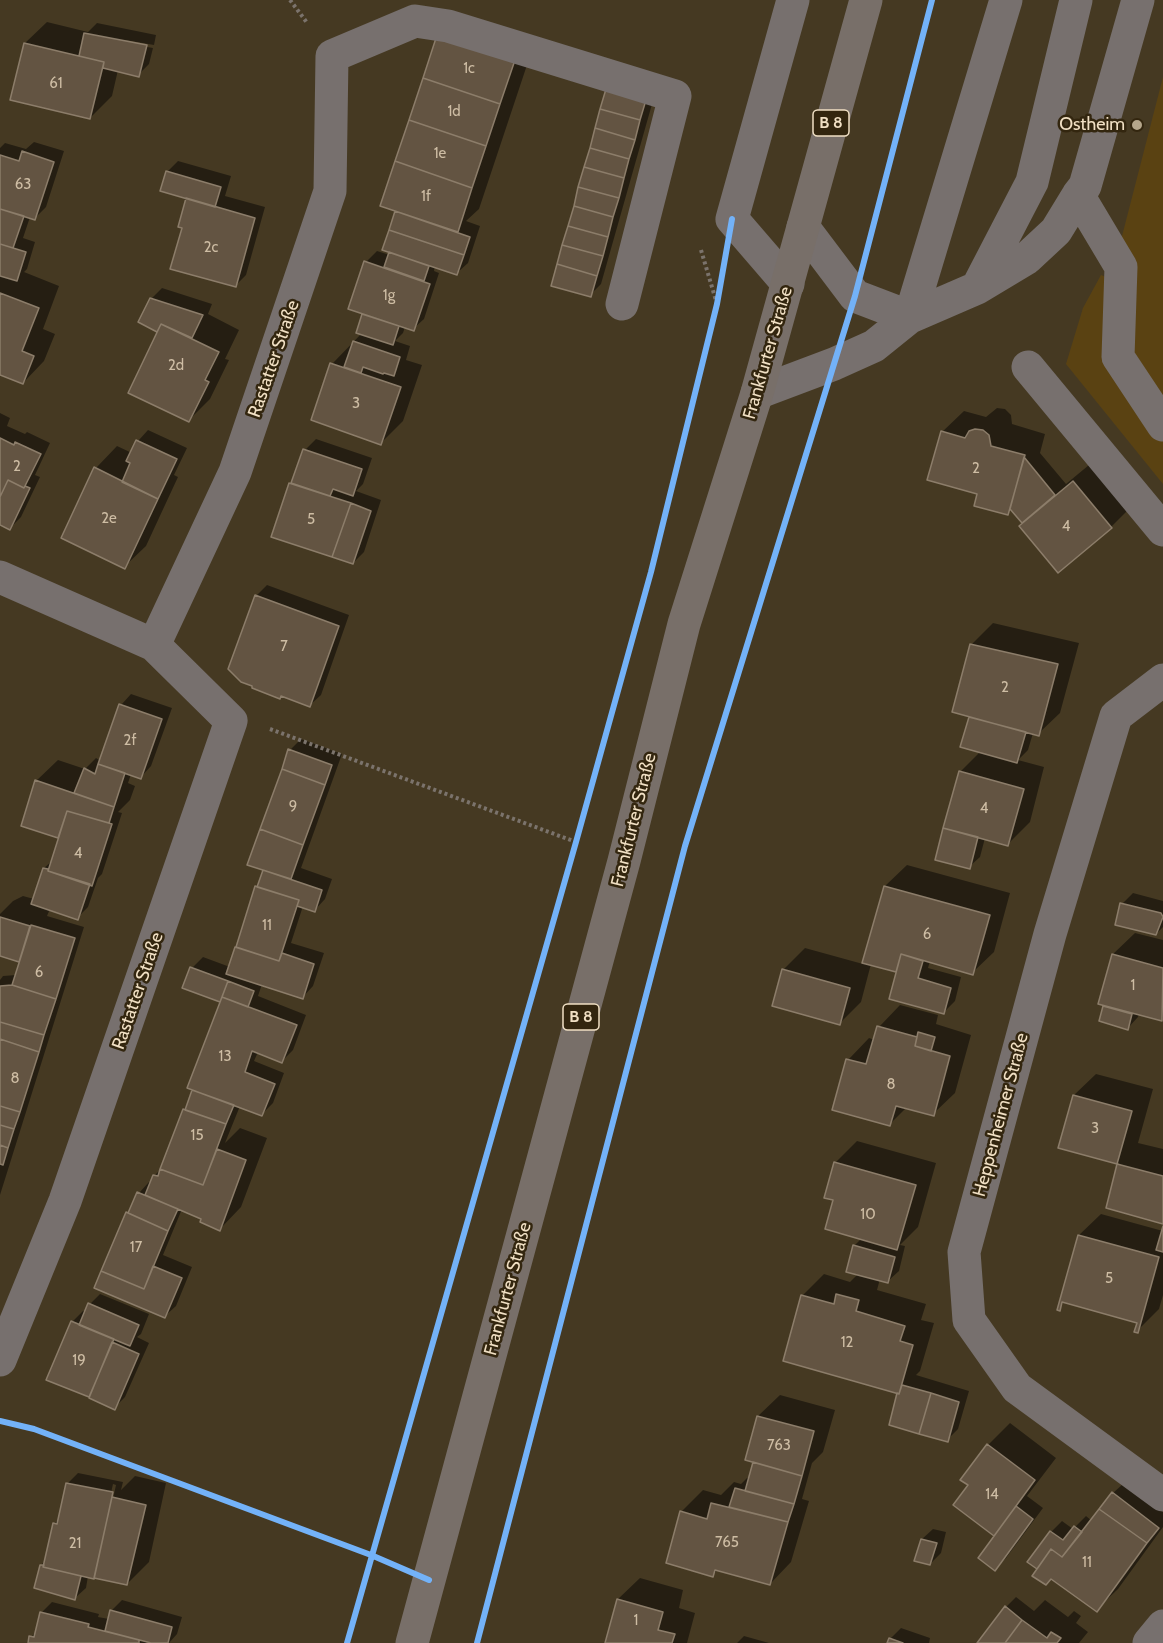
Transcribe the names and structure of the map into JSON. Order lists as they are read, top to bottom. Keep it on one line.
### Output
{"streets":{"main road":["B 8","Frankfurter Straße"],"street":["Rastatter Straße","Heppenheimer Straße"]},"places":["Ostheim"],"house_numbers":["1c","61","1d","1e","63","1f","2c","1g","2d","3","2","2","2e","5","4","7","2","2f","9","4","4","11","6","6","1","13","8","8","3","15","10","17","5","12","19","763","14","765","21","11","1"]}
